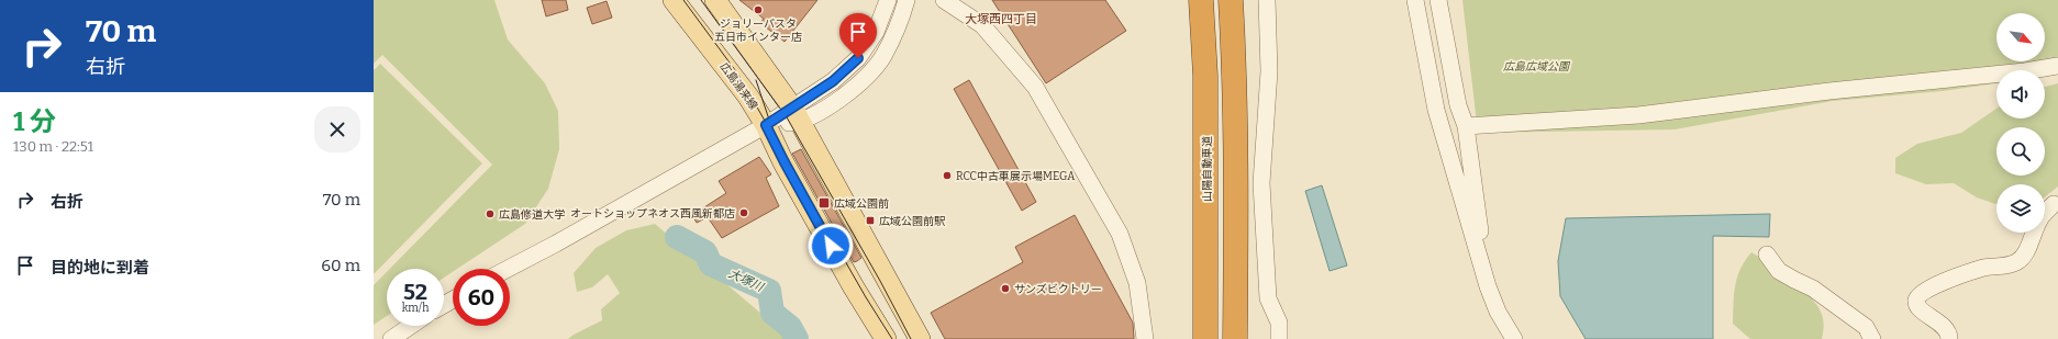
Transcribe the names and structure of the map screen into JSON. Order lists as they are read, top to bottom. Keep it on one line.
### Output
{"streets":{"highway":["山陽自動車道"],"main road":["広島湯来線"]},"districts":["大塚西四丁目"],"water":["大塚川"],"parks":["広島広域公園"],"places":{"other":["ジョリーパスタ 五日市インター店","RCC中古車展示場MEGA","オートショップネオス西風新都店","広島修道大学","サンズビクトリー"],"transit":["広域公園前","広域公園前駅"]},"north":"bottom right","page":{"turn":["70 m","右折"],"heading":["1 分","130 m · 22:51"],"list":[{"name":"右折","value":"70 m"},{"name":"目的地に到着","value":"60 m"}],"speed":"52 km/h","limit":"60"}}
